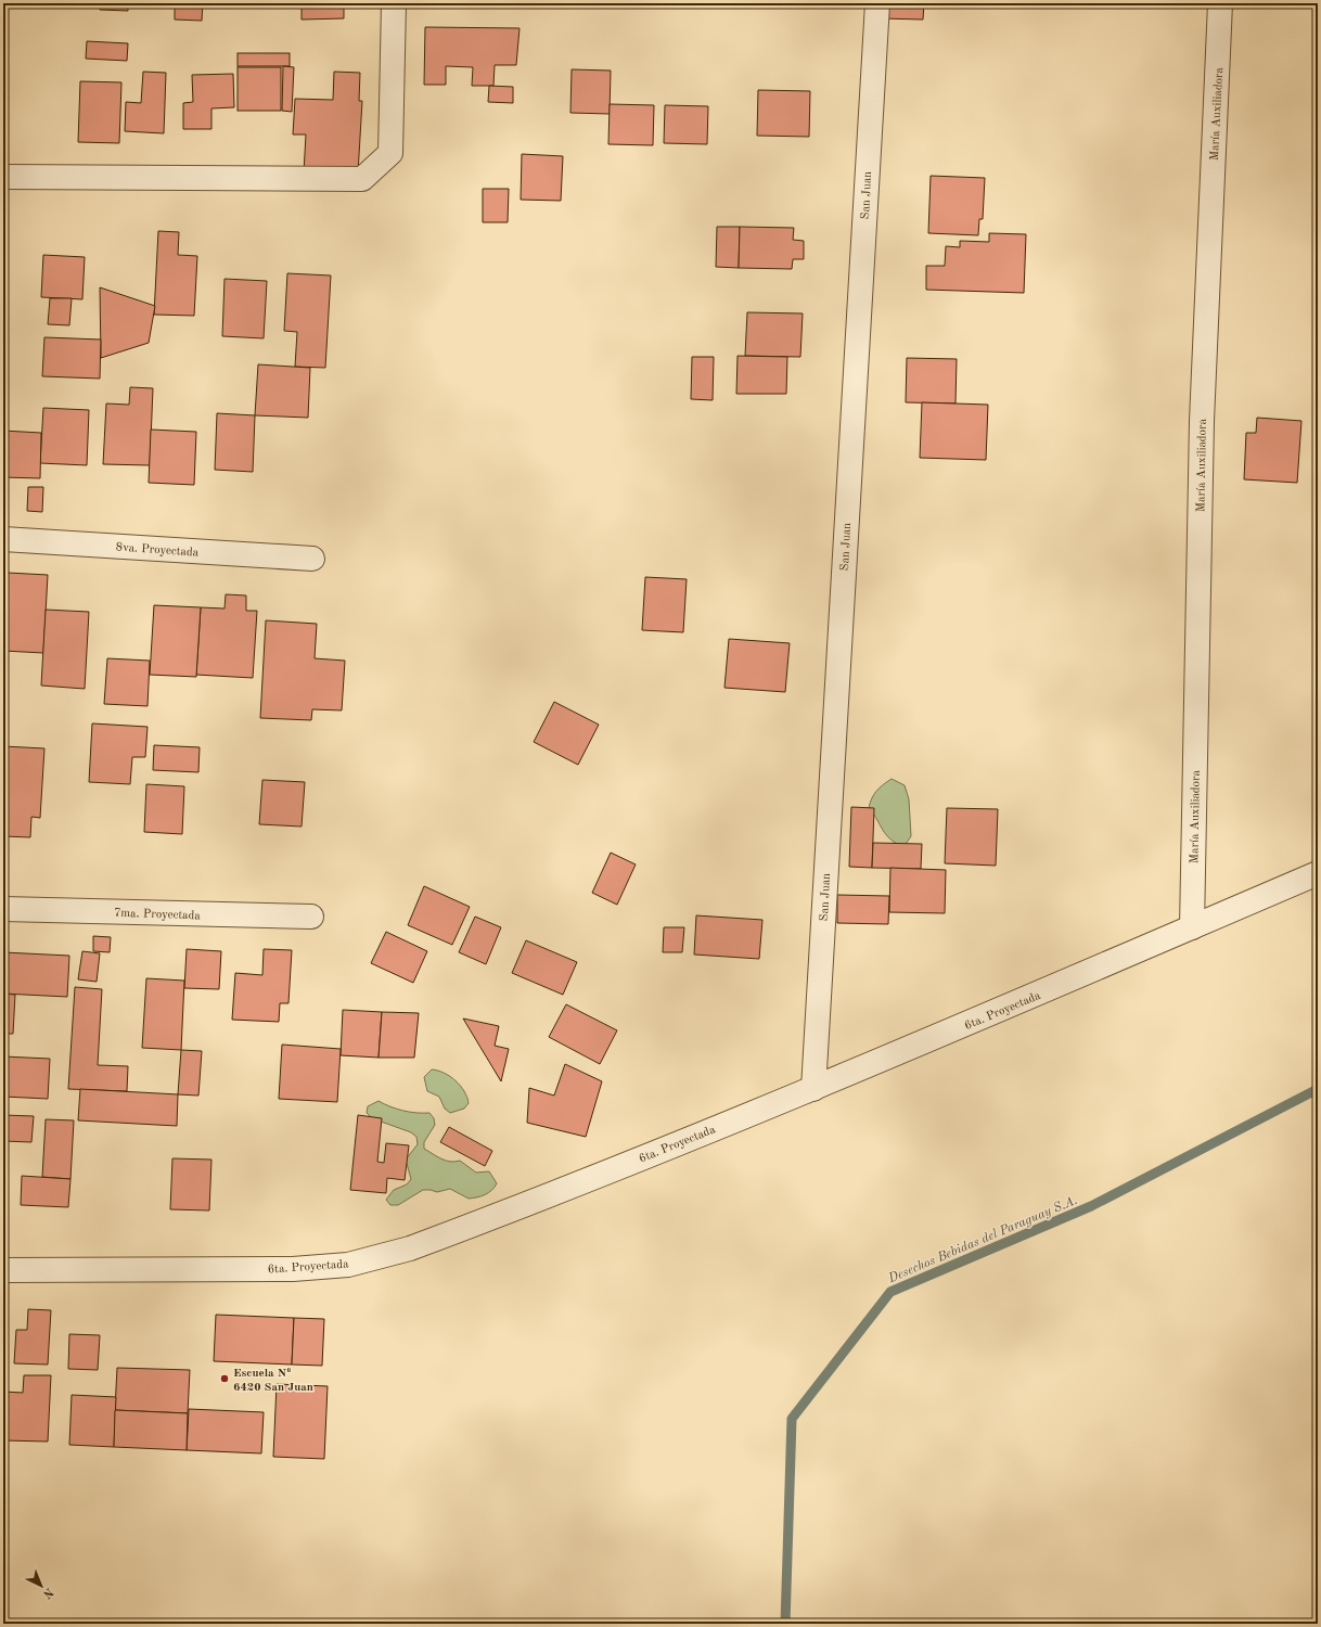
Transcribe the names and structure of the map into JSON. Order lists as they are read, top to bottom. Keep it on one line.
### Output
{"streets":{"street":["María Auxiliadora","San Juan","8va. Proyectada","7ma. Proyectada","6ta. Proyectada"]},"crossings":[["María Auxiliadora","6ta. Proyectada"],["San Juan","6ta. Proyectada"]],"water":["Desechos Bebidas del Paraguay S.A."],"places":["Escuela Nº 6420 San Juan"],"north":"bottom right"}
